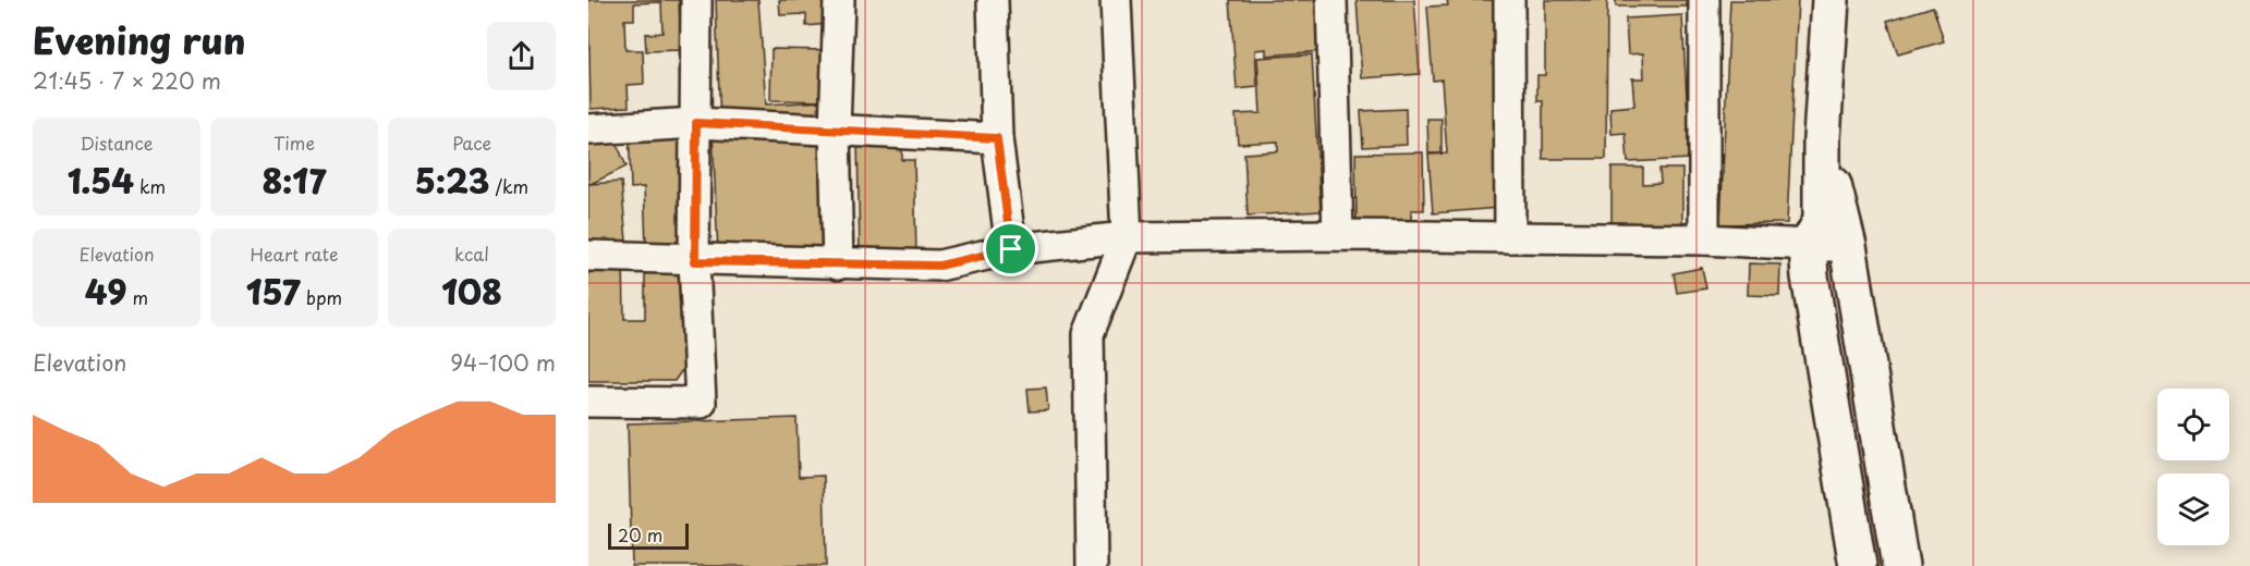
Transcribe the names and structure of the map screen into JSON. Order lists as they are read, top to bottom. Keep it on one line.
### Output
{"scale_bar":"20 m","page":{"heading":["Evening run","21:45 · 7 × 220 m"],"stats":[["Distance","1.54 km"],["Time","8:17"],["Pace","5:23 /km"],["Elevation","49 m"],["Heart rate","157 bpm"],["kcal","108"]],"chart":["Elevation","94–100 m"],"scale":"20 m"}}
